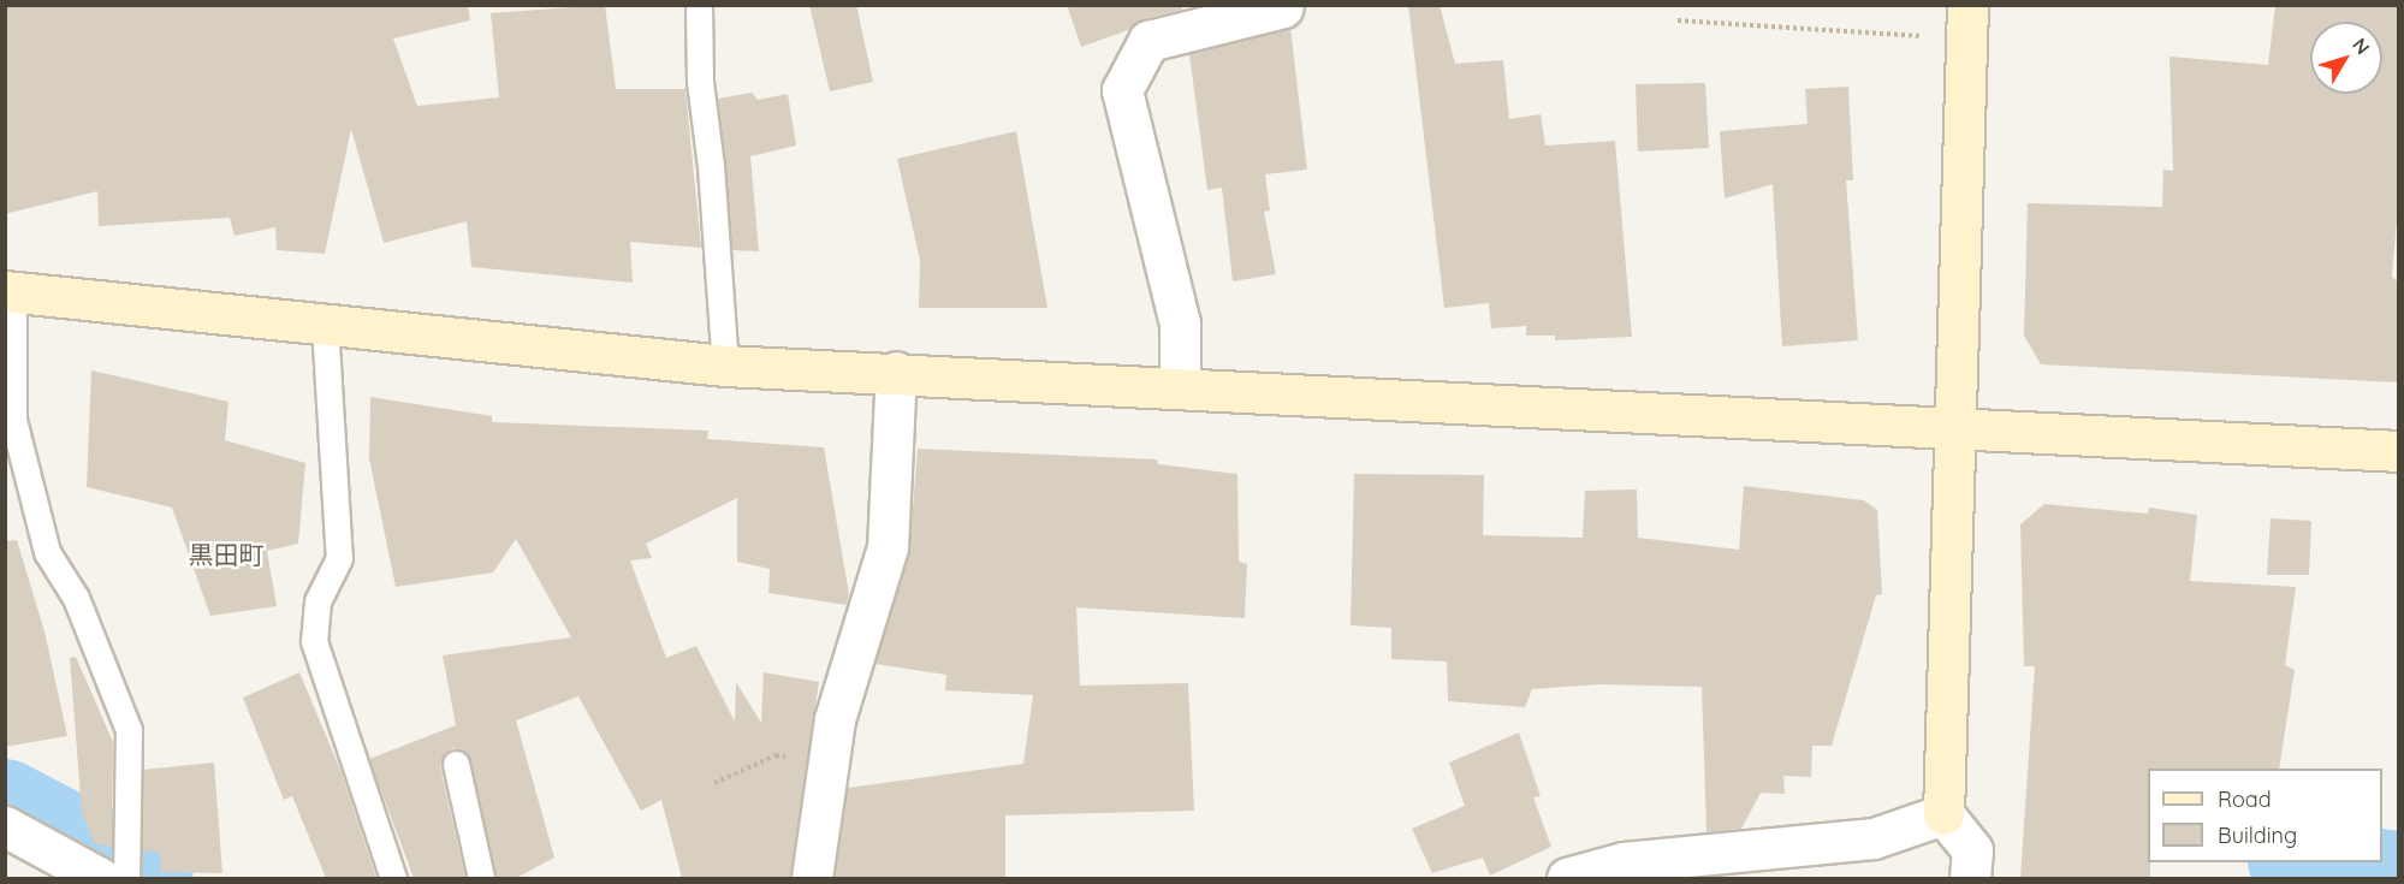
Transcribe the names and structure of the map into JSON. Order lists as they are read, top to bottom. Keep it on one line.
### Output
{"districts":["黒田町"],"legend":["Road","Building"],"north":"top right"}
